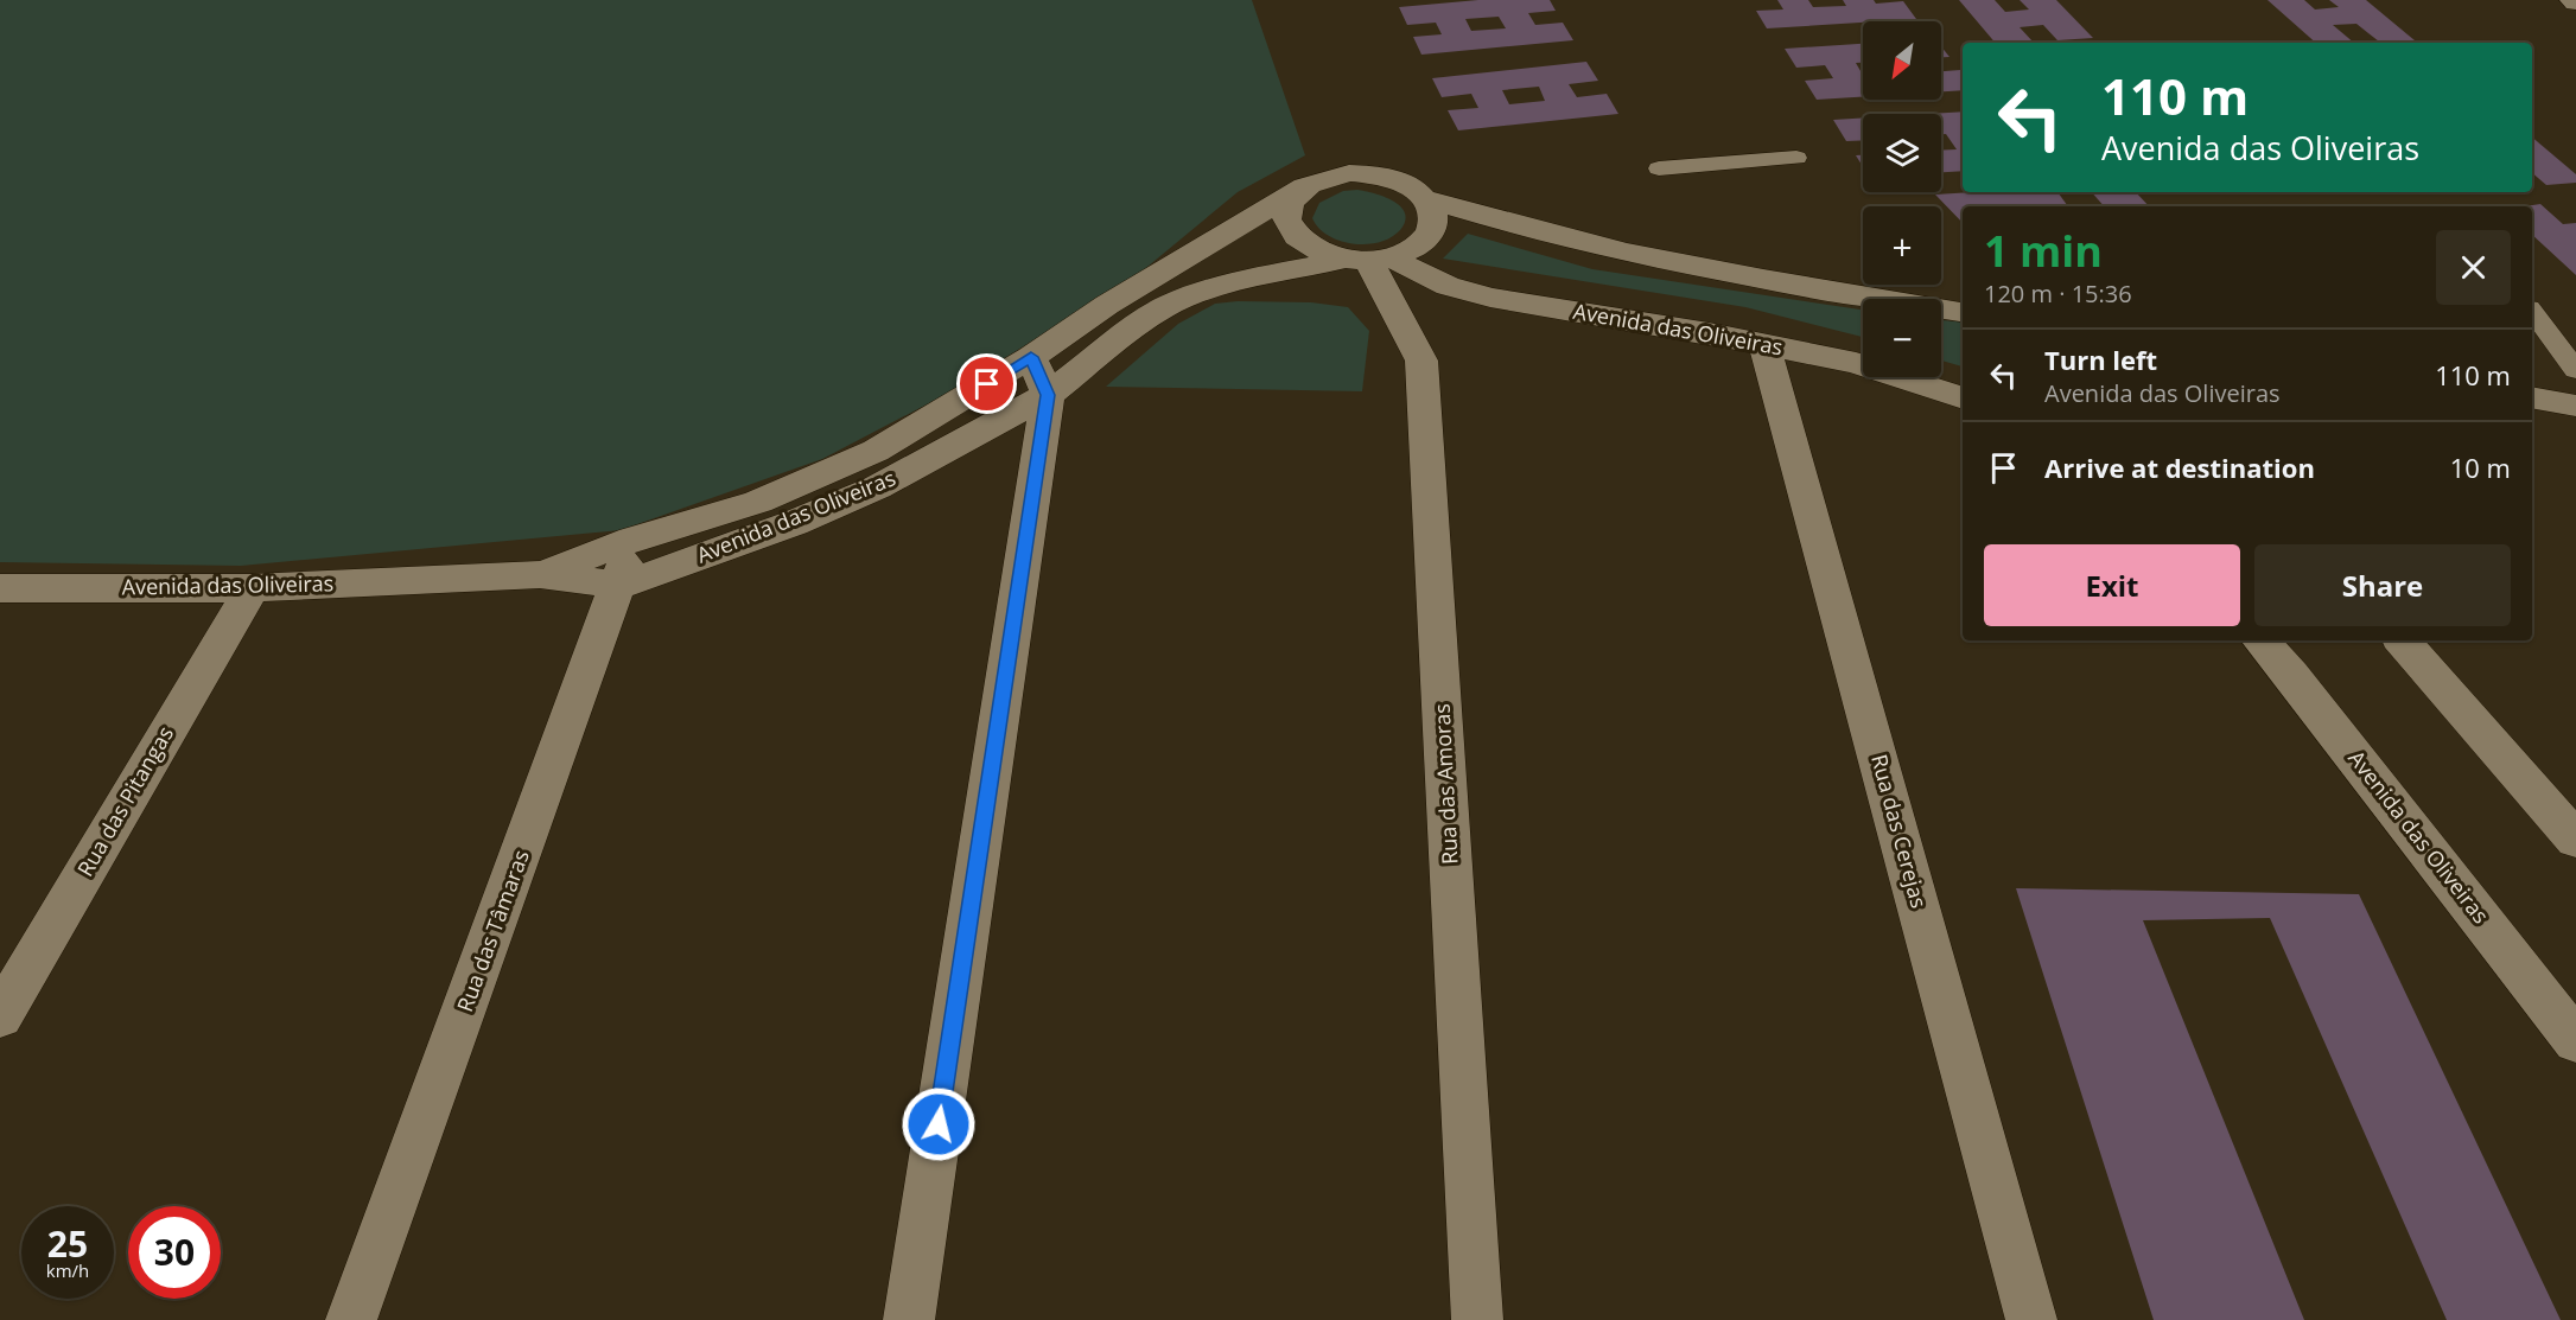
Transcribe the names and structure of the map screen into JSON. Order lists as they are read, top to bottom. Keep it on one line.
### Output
{"streets":{"street":["Avenida das Oliveiras","Rua das Amoras","Rua das Pitangas","Rua das Cerejas","Rua das Tâmaras"]},"crossings":[["Avenida das Oliveiras","Rua das Amoras"],["Avenida das Oliveiras","Rua das Pitangas"],["Avenida das Oliveiras","Rua das Cerejas"],["Avenida das Oliveiras","Rua das Tâmaras"]],"north":"bottom left","page":{"map_buttons":["+","−"],"turn":["110 m","Avenida das Oliveiras"],"heading":["1 min","120 m · 15:36"],"list":[{"name":"Turn left","note":"Avenida das Oliveiras","value":"110 m"},{"name":"Arrive at destination","value":"10 m"}],"buttons":["Exit","Share"],"speed":"25 km/h","limit":"30"}}
